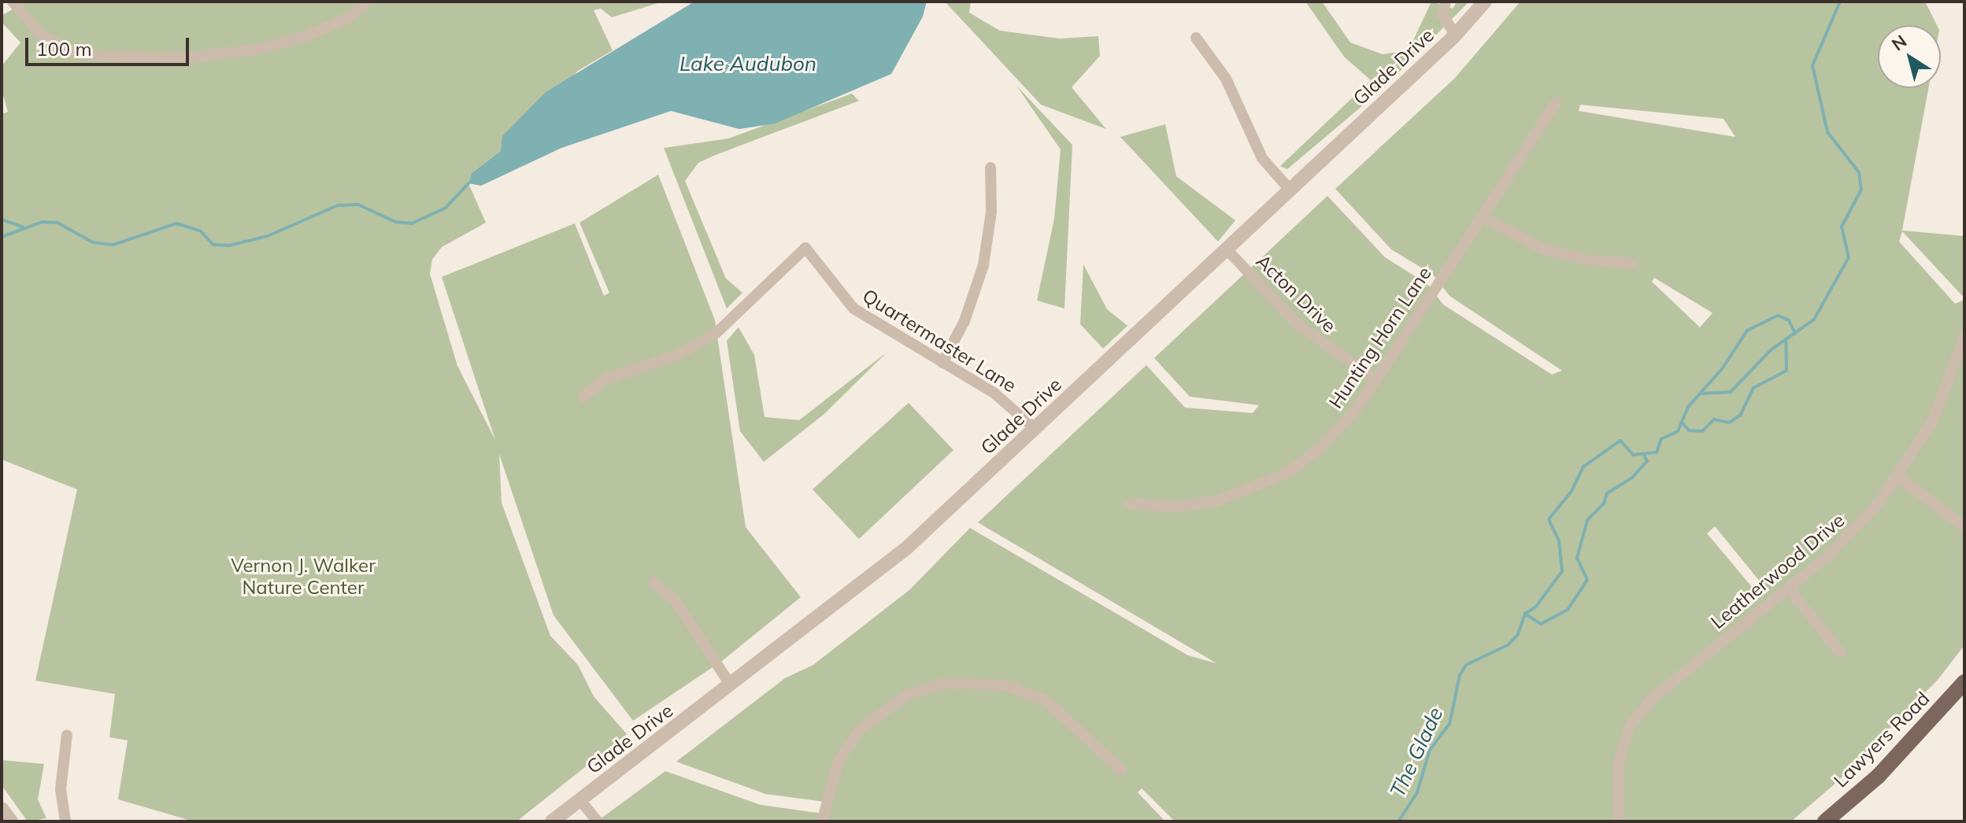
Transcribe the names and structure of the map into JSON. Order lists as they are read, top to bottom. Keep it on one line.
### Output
{"streets":{"main road":["Lawyers Road"],"street":["Glade Drive","Acton Drive","Hunting Horn Lane","Quartermaster Lane","Leatherwood Drive"]},"crossings":[["Glade Drive","Acton Drive"],["Glade Drive","Quartermaster Lane"],["Acton Drive","Hunting Horn Lane"]],"water":["Lake Audubon","The Glade"],"parks":["Vernon J. Walker Nature Center"],"scale_bar":"100 m","north":"top left"}
